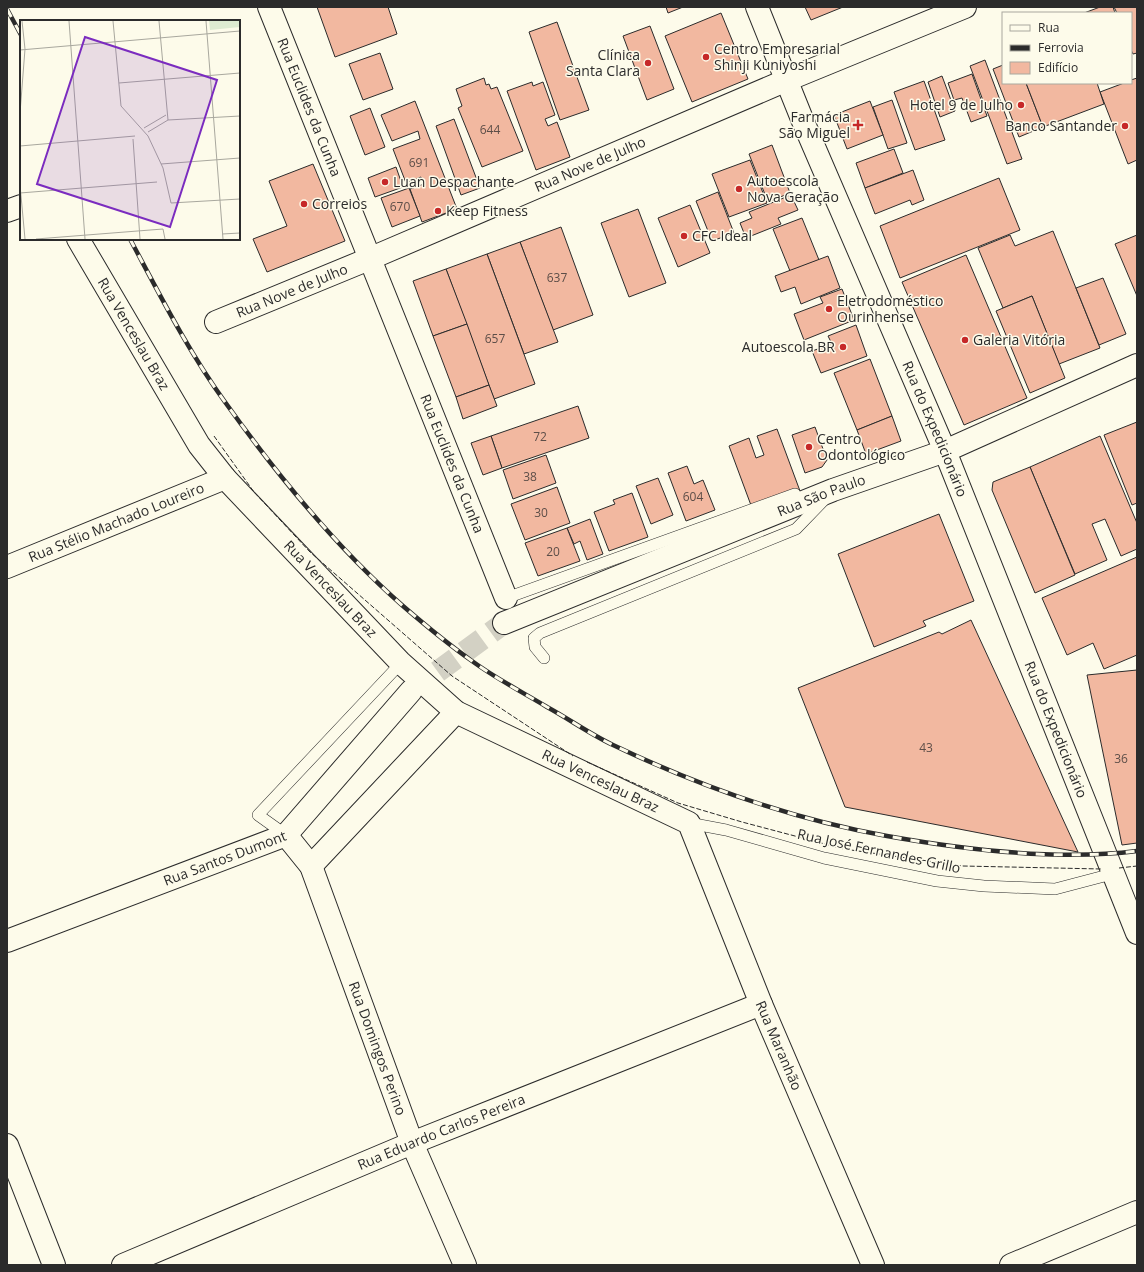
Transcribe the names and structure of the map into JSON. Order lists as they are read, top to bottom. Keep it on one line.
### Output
{"streets":{"street":["Rua Euclides da Cunha","Rua Nove de Julho","Rua Venceslau Braz","Rua do Expedicionário","Rua São Paulo","Rua Stélio Machado Loureiro","Rua Santos Dumont","Rua Maranhão","Rua Domingos Perino","Rua Eduardo Carlos Pereira"],"lane":["Rua José Fernandes Grillo"]},"crossings":[["Rua Euclides da Cunha","Rua Nove de Julho"],["Rua Euclides da Cunha","Rua São Paulo"],["Rua Nove de Julho","Rua do Expedicionário"],["Rua Venceslau Braz","Rua Stélio Machado Loureiro"],["Rua Venceslau Braz","Rua José Fernandes Grillo"],["Rua Venceslau Braz","Rua Maranhão"],["Rua do Expedicionário","Rua São Paulo"],["Rua do Expedicionário","Rua José Fernandes Grillo"],["Rua José Fernandes Grillo","Rua Maranhão"],["Rua Santos Dumont","Rua Domingos Perino"],["Rua Maranhão","Rua Eduardo Carlos Pereira"],["Rua Domingos Perino","Rua Eduardo Carlos Pereira"]],"places":{"other":["Centro Empresarial Shinji Kuniyoshi","Clínica Santa Clara","Hotel 9 de Julho","Banco Santander","Luan Despachante","Autoescola Nova Geração","Correios","Keep Fitness","CFC Ideal","Eletrodoméstico Ourinhense","Galeria Vitória","Autoescola BR","Centro Odontológico"],"health":["Farmácia São Miguel"]},"house_numbers":["644","691","670","637","657","72","38","604","30","20","43","36"],"legend":["Rua","Ferrovia","Edifício"]}
